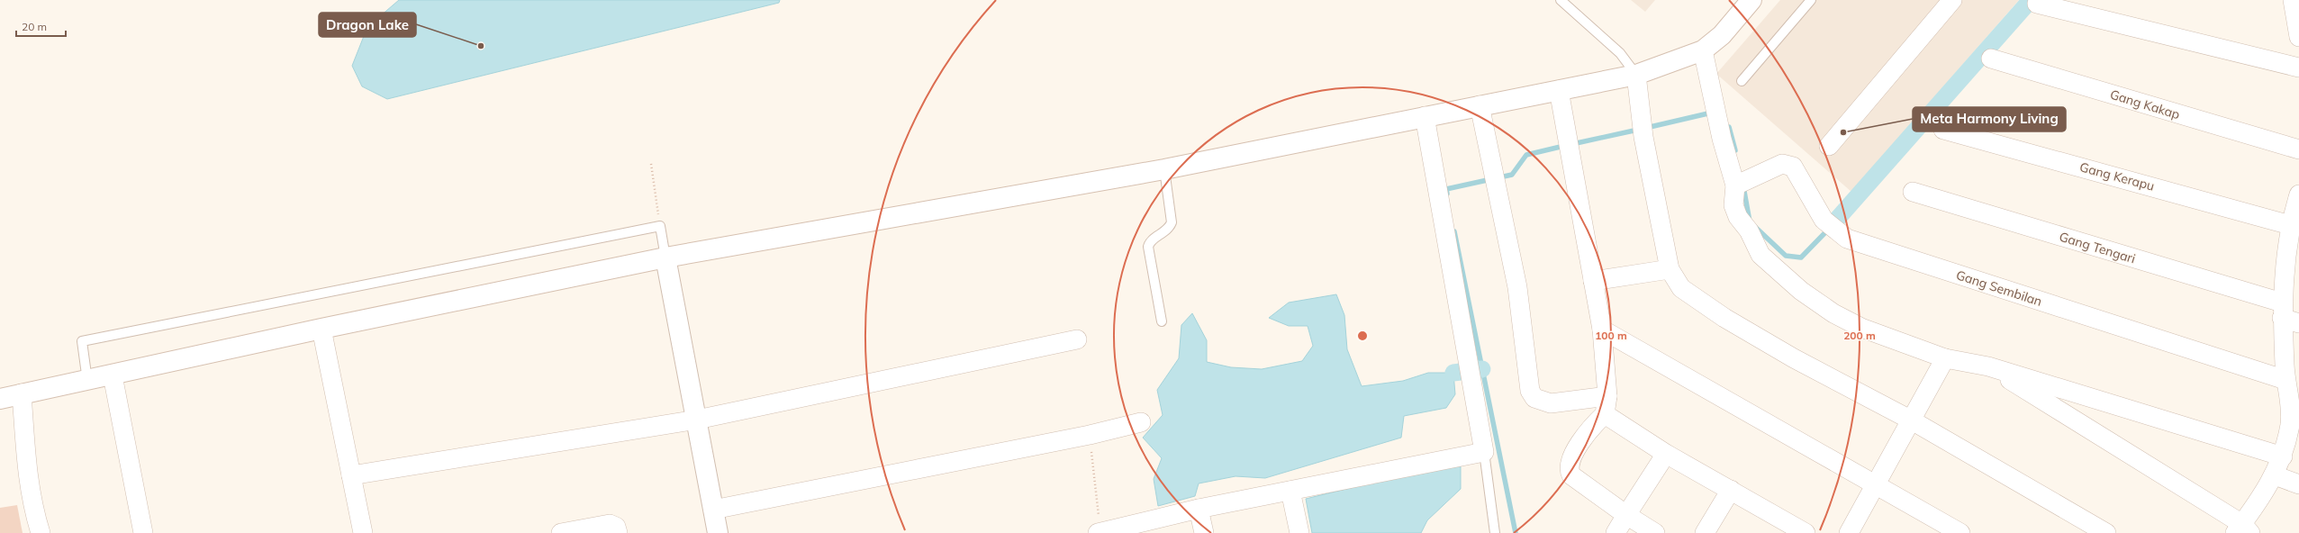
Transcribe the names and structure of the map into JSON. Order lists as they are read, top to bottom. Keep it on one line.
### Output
{"streets":{"street":["Gang Kakap","Gang Kerapu","Gang Tengari","Gang Sembilan"]},"places":["Dragon Lake","Meta Harmony Living"],"scale_bar":"20 m","rings":["100 m","200 m"]}
